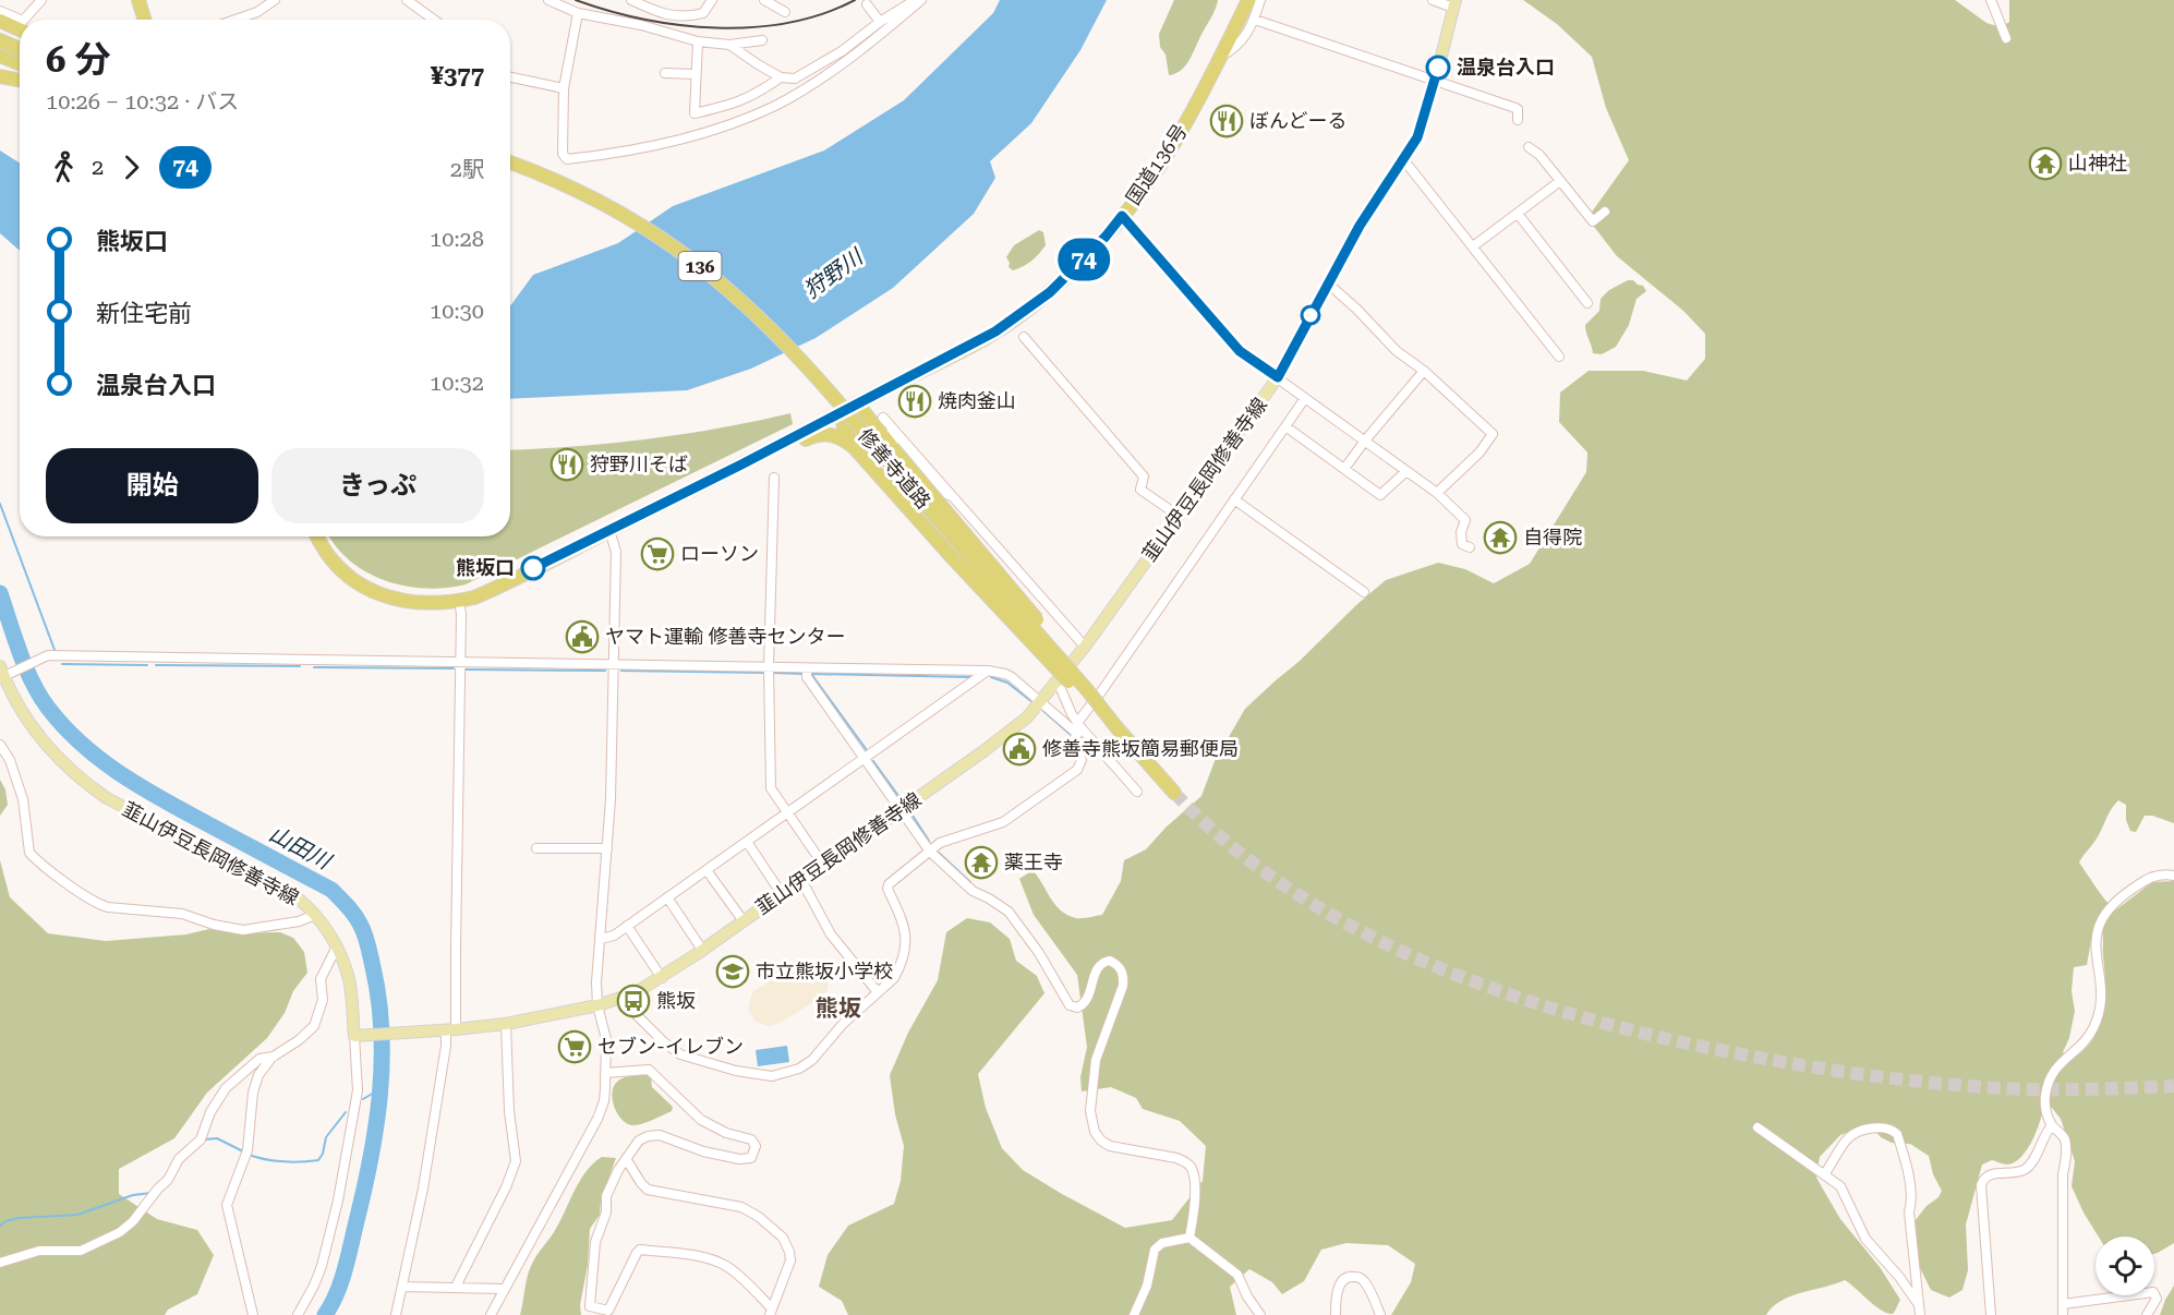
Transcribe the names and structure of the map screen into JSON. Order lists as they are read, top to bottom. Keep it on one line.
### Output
{"streets":{"highway":["国道136号","136","修善寺道路"],"main road":["韮山伊豆長岡修善寺線"]},"districts":["熊坂"],"water":["狩野川","山田川"],"places":{"other":["温泉台入口","熊坂口"],"restaurant":["ぼんどーる","焼肉釜山","狩野川そば"],"temple":["山神社","自得院","薬王寺"],"supermarket":["ローソン","セブン-イレブン"],"public building":["ヤマト運輸 修善寺センター","修善寺熊坂簡易郵便局"],"school or university":["市立熊坂小学校"],"bus stop":["熊坂"]},"lines":["bus line 74"],"page":{"on_map":"74","heading":["6 分","10:26 – 10:32 · バス","¥377"],"legs":["2","74","2駅"],"list":[{"name":"熊坂口","value":"10:28"},{"name":"新住宅前","value":"10:30"},{"name":"温泉台入口","value":"10:32"}],"buttons":["開始","きっぷ"]}}
